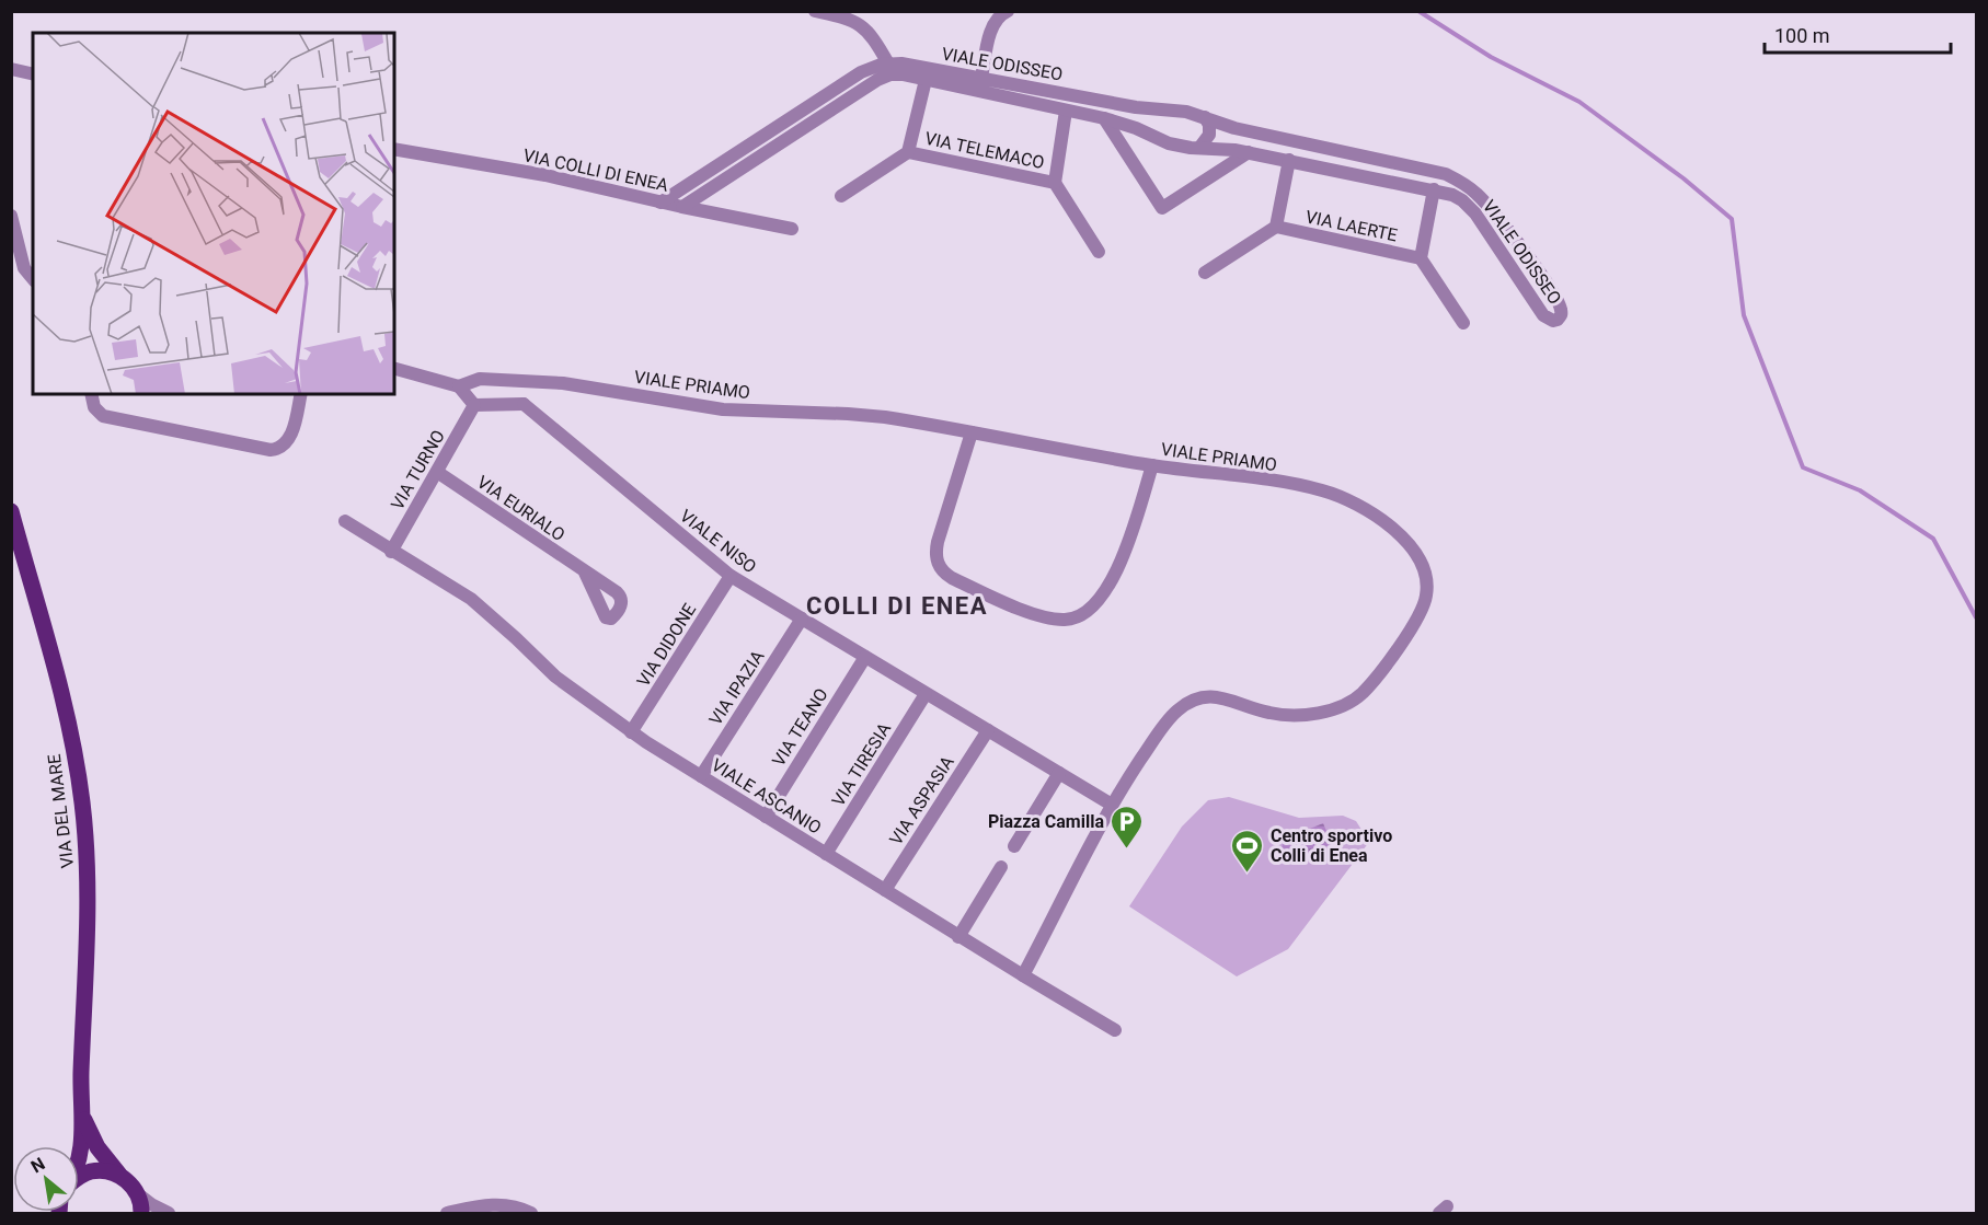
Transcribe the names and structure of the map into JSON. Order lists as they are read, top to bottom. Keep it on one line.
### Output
{"streets":{"main road":["VIA DEL MARE"],"street":["VIALE ODISSEO","VIA TELEMACO","VIA COLLI DI ENEA","VIA LAERTE","VIALE PRIAMO","VIA TURNO","VIA EURIALO","VIALE NISO","VIA DIDONE","VIA IPAZIA","VIA TEANO","VIA TIRESIA","VIALE ASCANIO","VIA ASPASIA"]},"crossings":[["VIALE ODISSEO","VIA TELEMACO"],["VIALE ODISSEO","VIA COLLI DI ENEA"],["VIALE ODISSEO","VIA LAERTE"],["VIALE PRIAMO","VIALE NISO"],["VIA TURNO","VIA EURIALO"],["VIA TURNO","VIALE ASCANIO"],["VIALE NISO","VIA DIDONE"],["VIALE NISO","VIA IPAZIA"],["VIALE NISO","VIA TEANO"],["VIALE NISO","VIA TIRESIA"],["VIALE NISO","VIA ASPASIA"],["VIA DIDONE","VIALE ASCANIO"],["VIA IPAZIA","VIALE ASCANIO"],["VIA TEANO","VIALE ASCANIO"],["VIA TIRESIA","VIALE ASCANIO"],["VIALE ASCANIO","VIA ASPASIA"]],"districts":["COLLI DI ENEA"],"places":{"parking":["Piazza Camilla"],"sports":["Centro sportivo Colli di Enea"]},"scale_bar":"100 m","north":"top left"}
